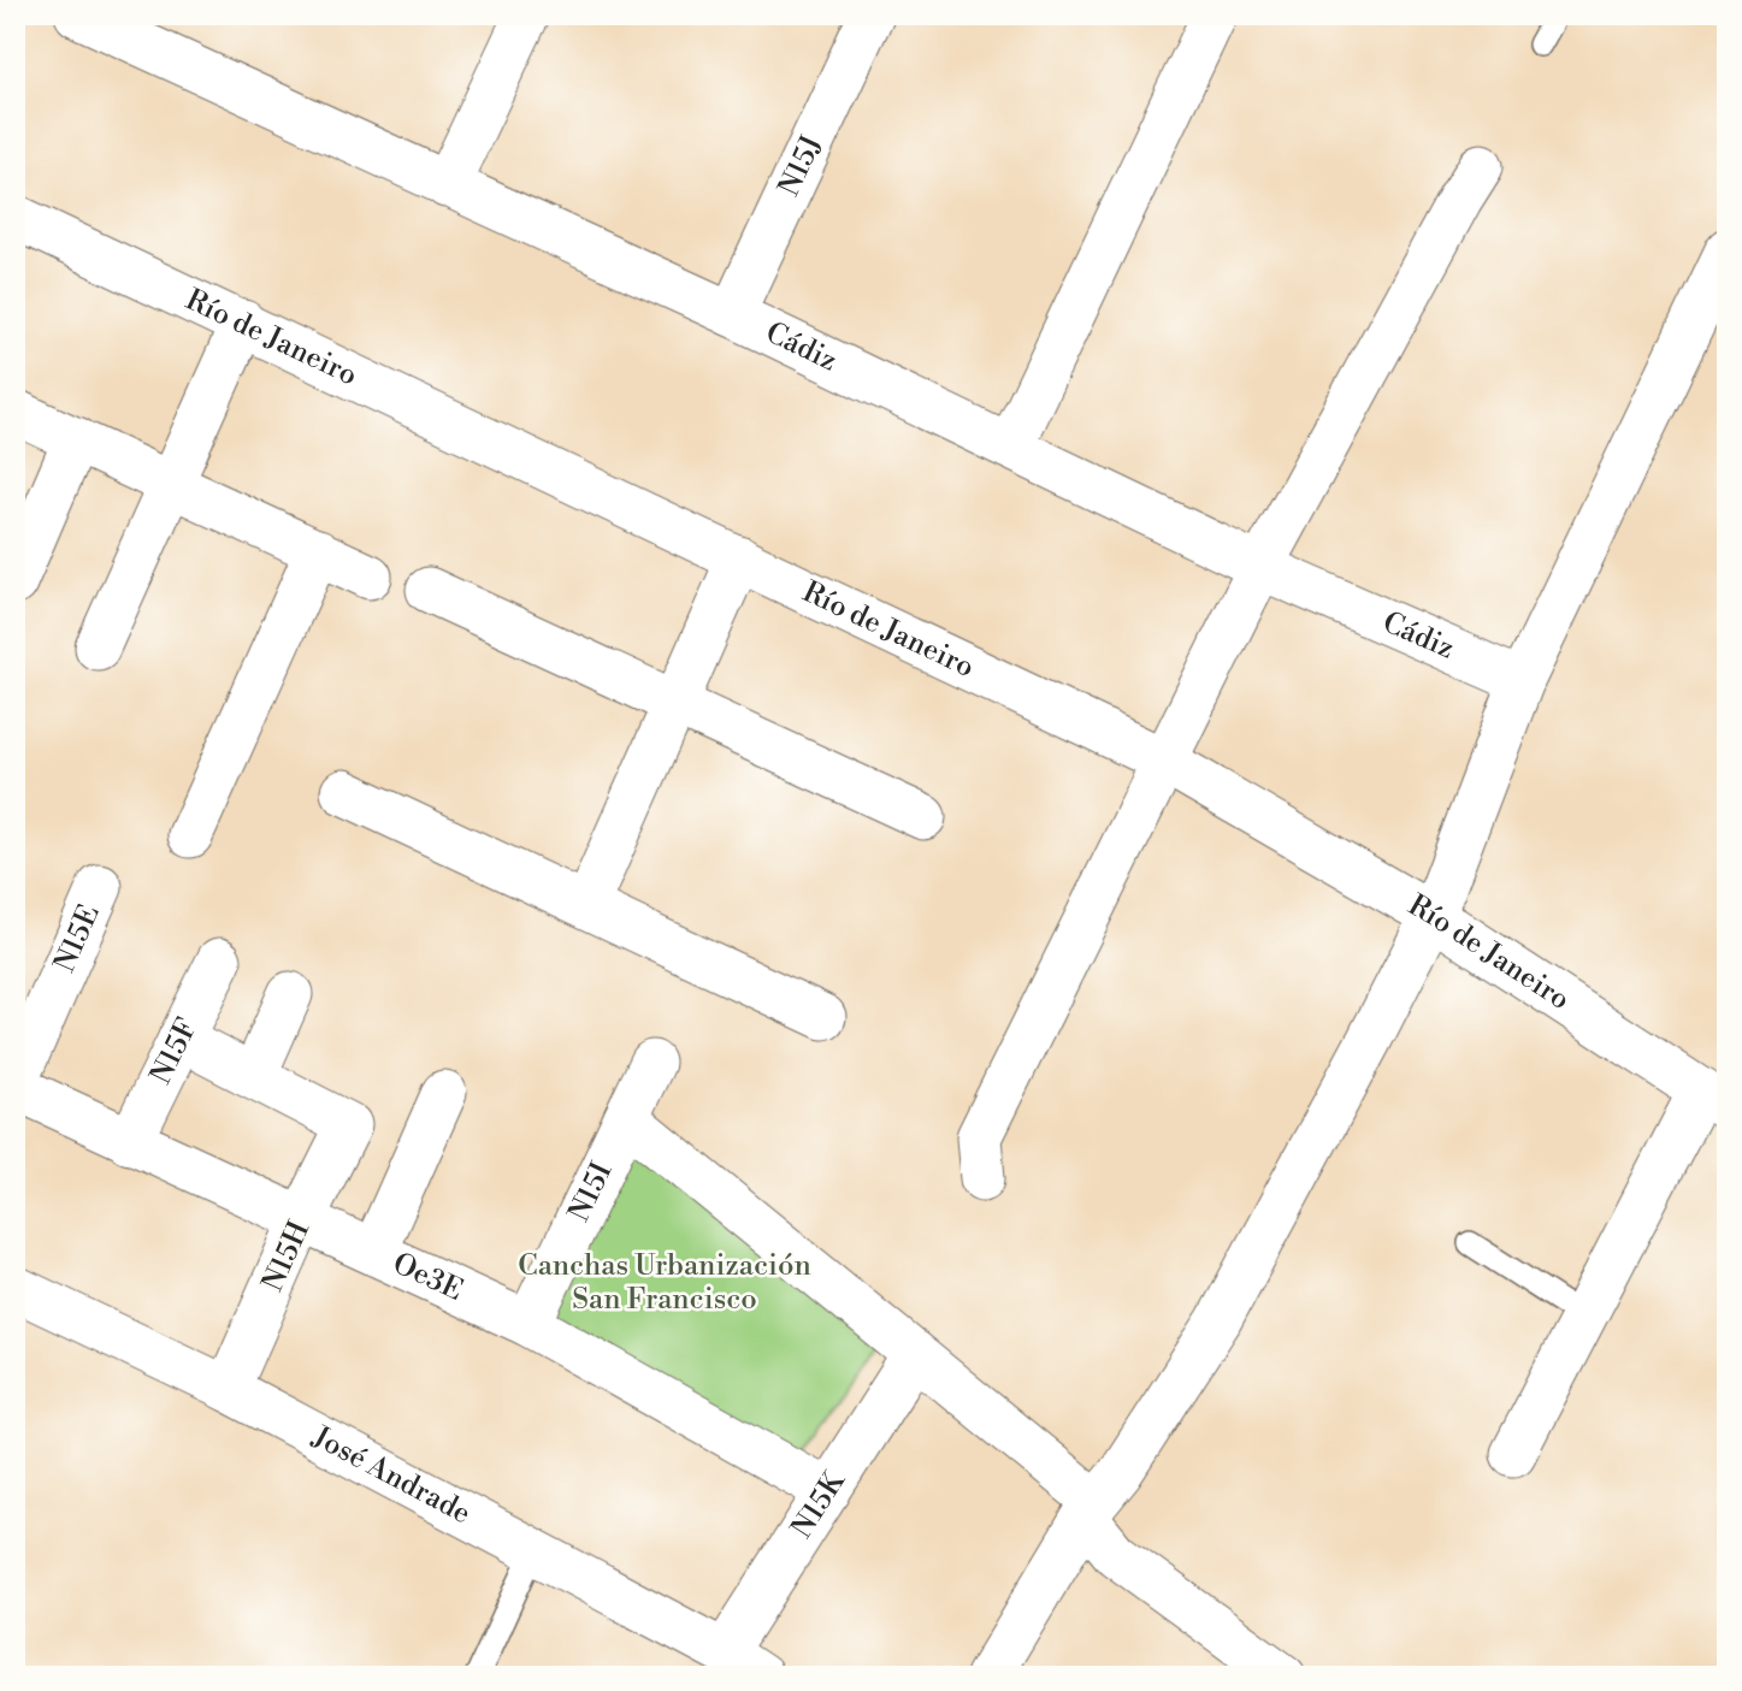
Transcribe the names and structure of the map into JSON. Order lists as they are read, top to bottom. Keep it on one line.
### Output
{"streets":{"street":["N15J","Río de Janeiro","Cádiz","N15E","N15F","N15I","N15H","Oe3E","José Andrade","N15K"]},"crossings":[["N15J","Cádiz"],["N15E","Oe3E"],["N15F","Oe3E"],["N15I","Oe3E"],["N15H","Oe3E"],["N15H","José Andrade"],["Oe3E","N15K"],["José Andrade","N15K"]],"parks":["Canchas Urbanización San Francisco"]}
